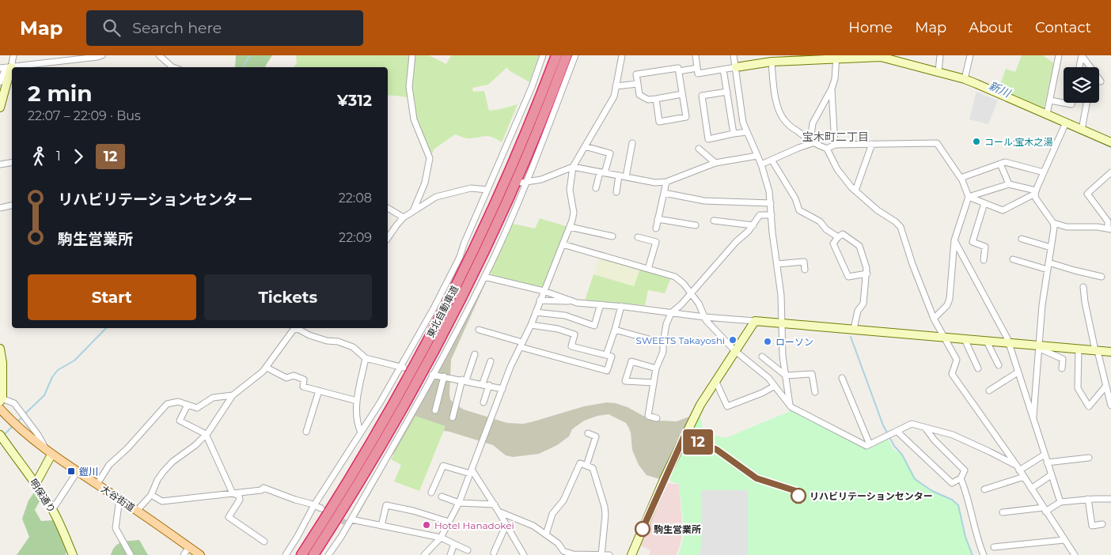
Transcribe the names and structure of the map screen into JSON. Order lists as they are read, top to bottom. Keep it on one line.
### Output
{"streets":{"highway":["東北自動車道"],"main road":["大谷街道"],"street":["明保通り"]},"districts":["宝木町二丁目"],"water":["新川"],"places":{"other":["コール;宝木之湯","SWEETS Takayoshi","ローソン","リハビリテーションセンター","Hotel Hanadokei","駒生営業所"],"transit":["鎧川"]},"lines":["bus line 12"],"page":{"header":"Map","search":"Search here","nav":["Home","Map","About","Contact"],"on_map":"12","heading":["2 min","22:07 – 22:09 · Bus","¥312"],"legs":["1","12"],"list":[{"name":"リハビリテーションセンター","value":"22:08"},{"name":"駒生営業所","value":"22:09"}],"buttons":["Start","Tickets"]}}
